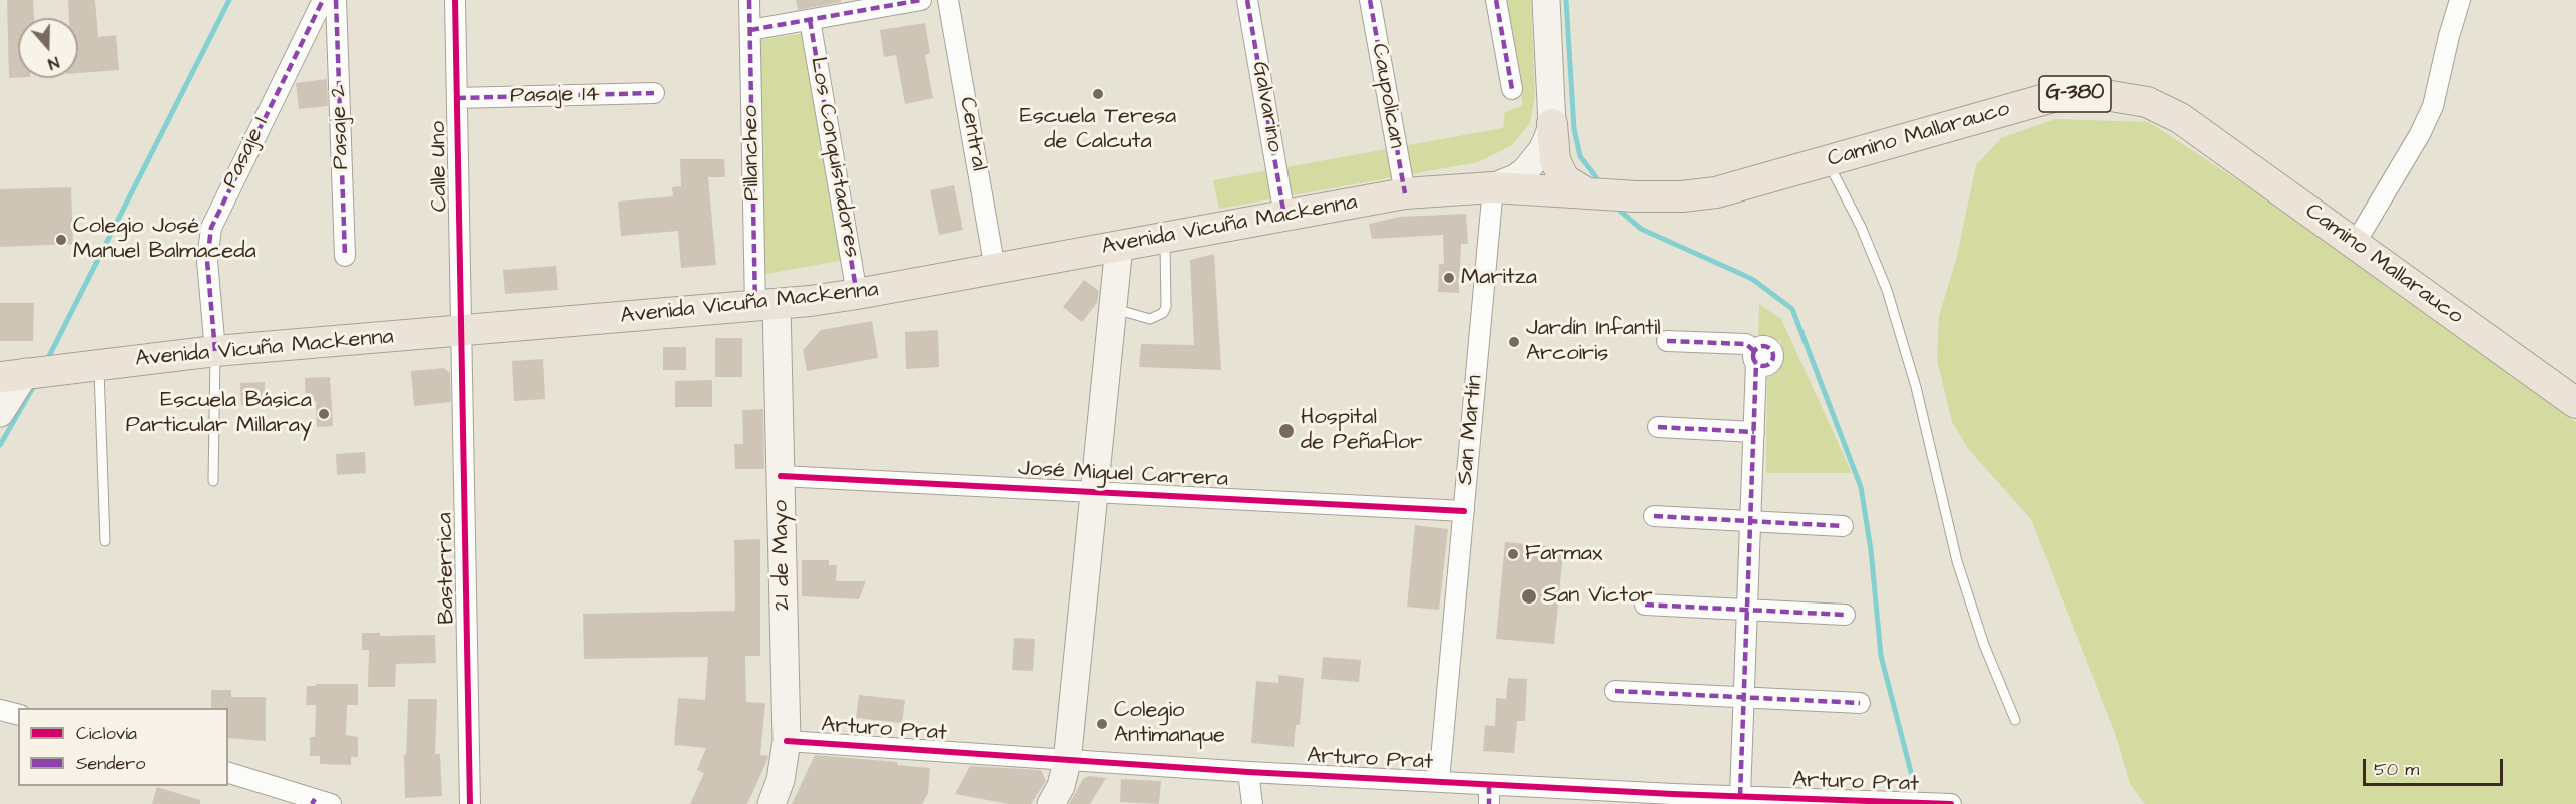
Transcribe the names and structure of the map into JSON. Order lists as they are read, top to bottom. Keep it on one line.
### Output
{"streets":{"main road":["G-380","Camino Mallarauco","Avenida Vicuña Mackenna","21 de Mayo"],"street":["Pasaje 14","Caupolican","Galvarino","Pasaje 2","Central","Pasaje 1","Pillancheo","Los Conquistadores","Calle Uno","San Martín","José Miguel Carrera","Basterrica","Arturo Prat"]},"crossings":[["Pasaje 14","Calle Uno"],["Caupolican","Avenida Vicuña Mackenna"],["Galvarino","Avenida Vicuña Mackenna"],["Central","Avenida Vicuña Mackenna"],["Camino Mallarauco","Avenida Vicuña Mackenna"],["Camino Mallarauco","San Martín"],["Pasaje 1","Avenida Vicuña Mackenna"],["Pillancheo","Avenida Vicuña Mackenna"],["Pillancheo","21 de Mayo"],["Los Conquistadores","Avenida Vicuña Mackenna"],["Calle Uno","Avenida Vicuña Mackenna"],["Calle Uno","Basterrica"],["Avenida Vicuña Mackenna","San Martín"],["Avenida Vicuña Mackenna","21 de Mayo"],["Avenida Vicuña Mackenna","Basterrica"],["San Martín","José Miguel Carrera"],["San Martín","Arturo Prat"],["José Miguel Carrera","21 de Mayo"],["21 de Mayo","Arturo Prat"]],"places":["Escuela Teresa de Calcuta","Colegio José Manuel Balmaceda","Maritza","Jardín Infantil Arcoiris","Escuela Básica Particular Millaray","Hospital de Peñaflor","Farmax","San Victor","Colegio Antimanque"],"legend":["Ciclovía","Sendero"],"scale_bar":"50 m","north":"bottom"}
